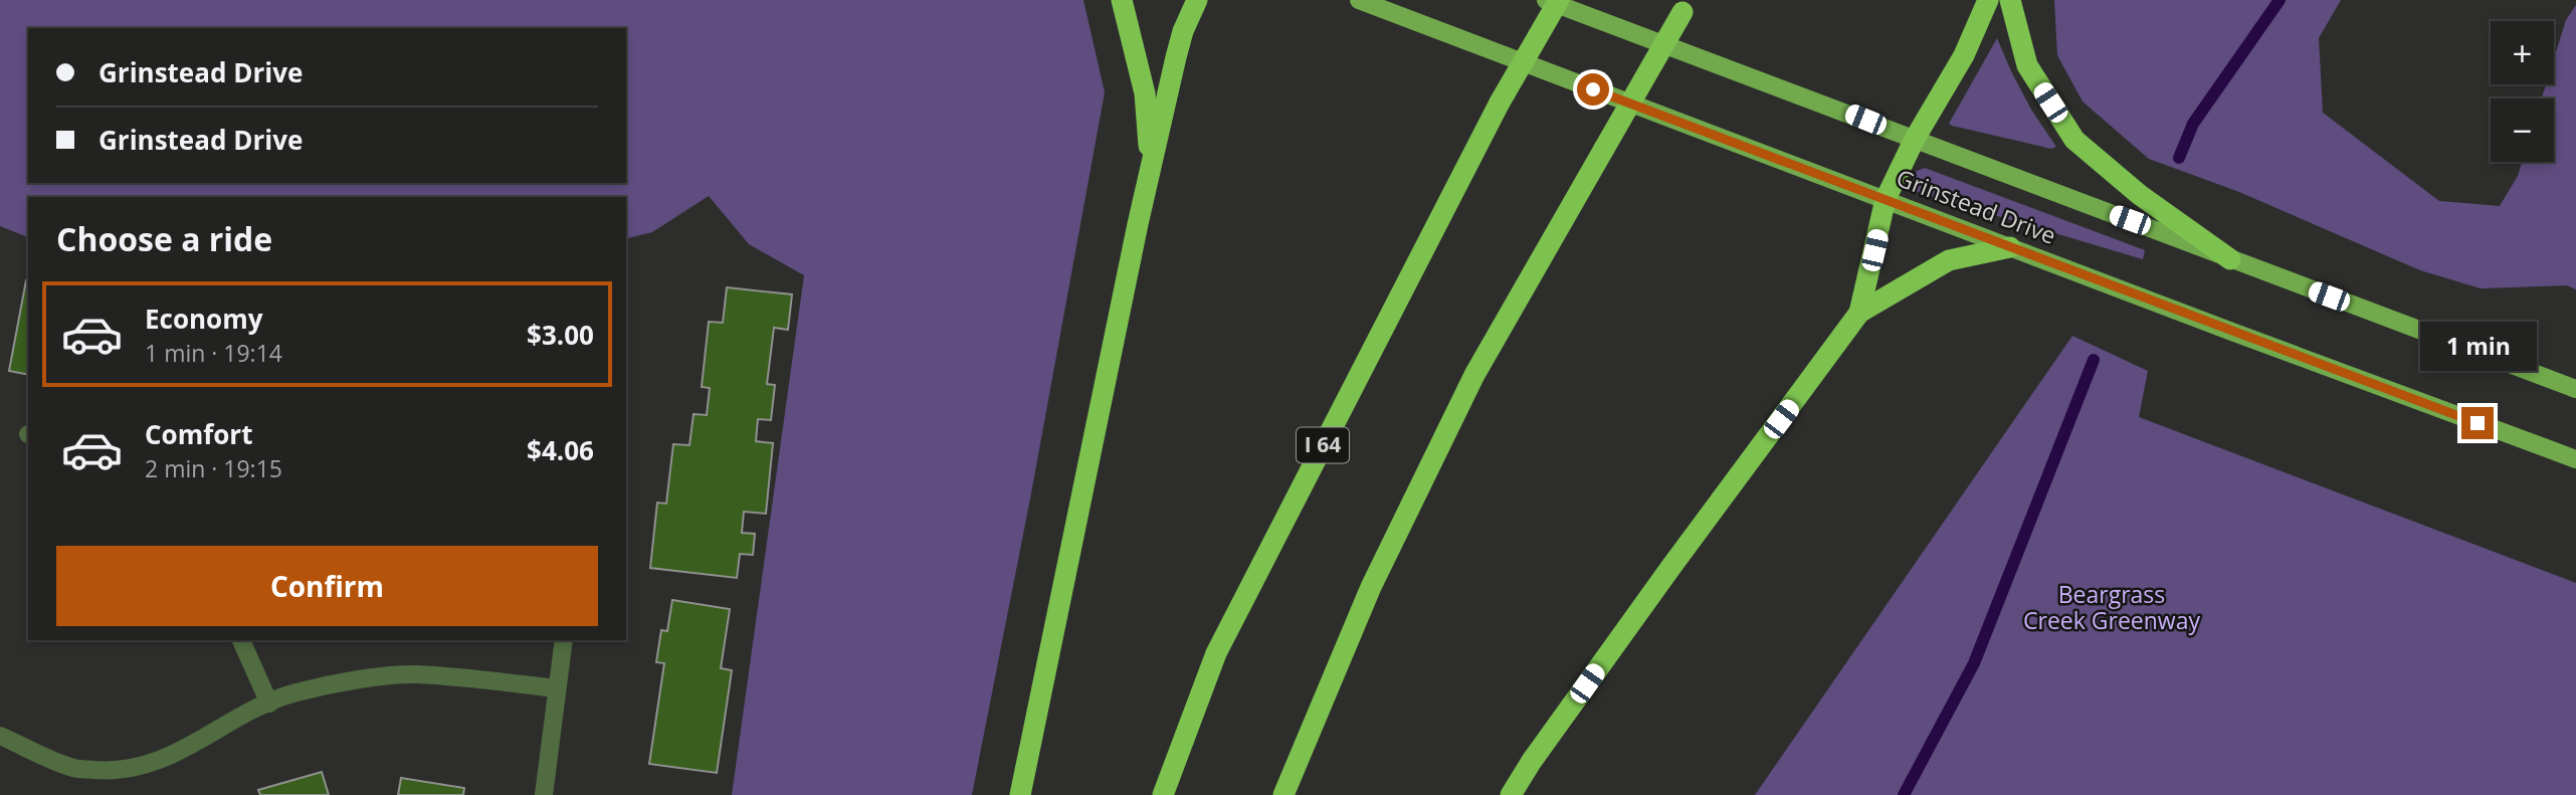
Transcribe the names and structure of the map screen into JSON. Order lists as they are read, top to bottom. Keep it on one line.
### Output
{"streets":{"highway":["I 64"],"main road":["Grinstead Drive"]},"parks":["Beargrass Creek Greenway"],"page":{"map_buttons":["+","−"],"banner":["Grinstead Drive","Grinstead Drive"],"heading":"Choose a ride","list":[{"name":"Economy","note":"1 min · 19:14","value":"$3.00"},{"name":"Comfort","note":"2 min · 19:15","value":"$4.06"}],"bubble":"1 min","buttons":"Confirm"}}
